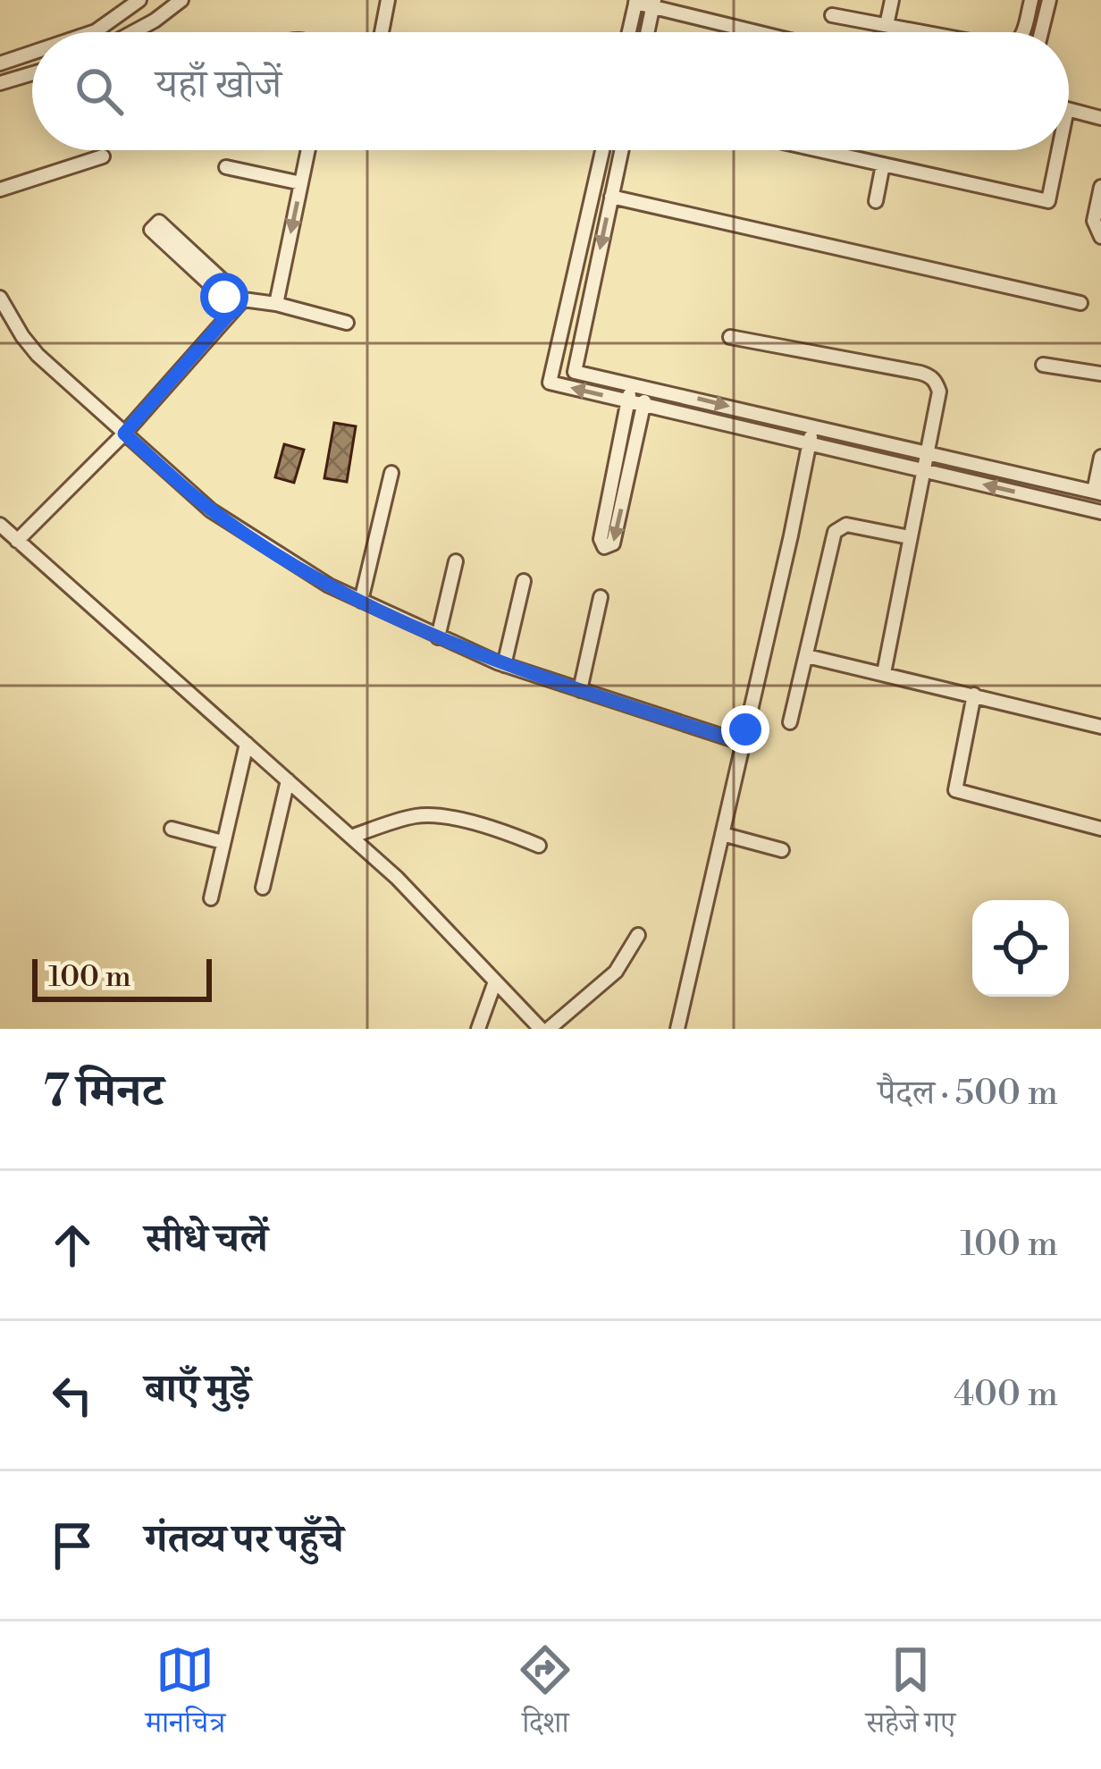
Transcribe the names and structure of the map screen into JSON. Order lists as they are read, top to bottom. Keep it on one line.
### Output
{"scale_bar":"100 m","page":{"search":"यहाँ खोजें","scale":"100 m","heading":["7 मिनट","पैदल · 500 m"],"list":[["सीधे चलें","100 m"],["बाएँ मुड़ें","400 m"],"गंतव्य पर पहुँचे"],"nav":["मानचित्र","दिशा","सहेजे गए"]}}
